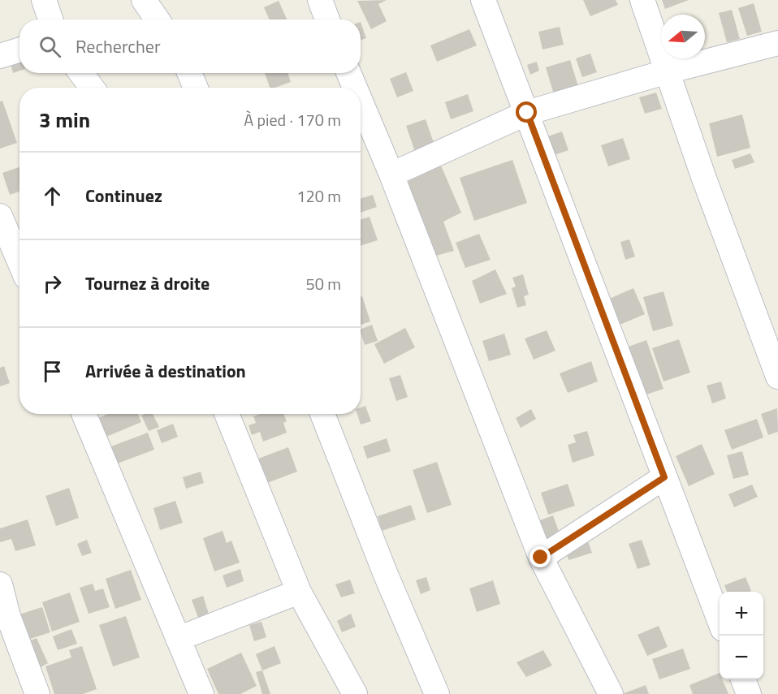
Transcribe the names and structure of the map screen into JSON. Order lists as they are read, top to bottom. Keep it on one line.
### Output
{"north":"left","page":{"search":"Rechercher","heading":["3 min","À pied · 170 m"],"list":[["Continuez","120 m"],["Tournez à droite","50 m"],"Arrivée à destination"],"map_buttons":["+","−"]}}
